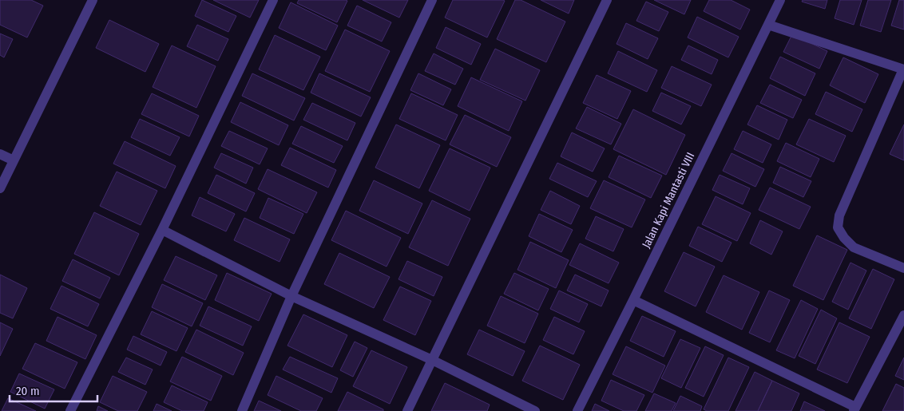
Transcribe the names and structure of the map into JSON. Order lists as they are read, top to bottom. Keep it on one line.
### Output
{"streets":{"street":["Jalan Kapi Mantasti VIII"]},"scale_bar":"20 m"}
